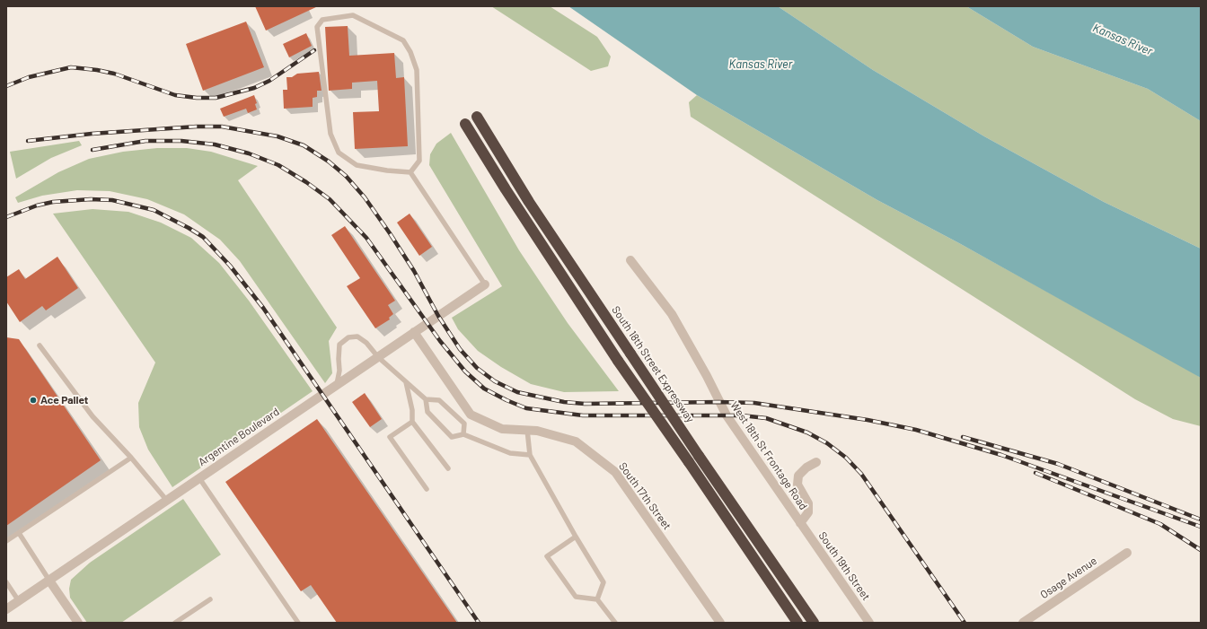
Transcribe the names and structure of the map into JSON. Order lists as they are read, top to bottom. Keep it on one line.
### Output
{"streets":{"highway":["South 18th Street Expressway"],"street":["Argentine Boulevard","West 18th St Frontage Road","South 17th Street","South 19th Street","Osage Avenue"]},"crossings":[["Argentine Boulevard","South 17th Street"],["West 18th St Frontage Road","South 19th Street"]],"water":["Kansas River"],"places":["Ace Pallet"]}
